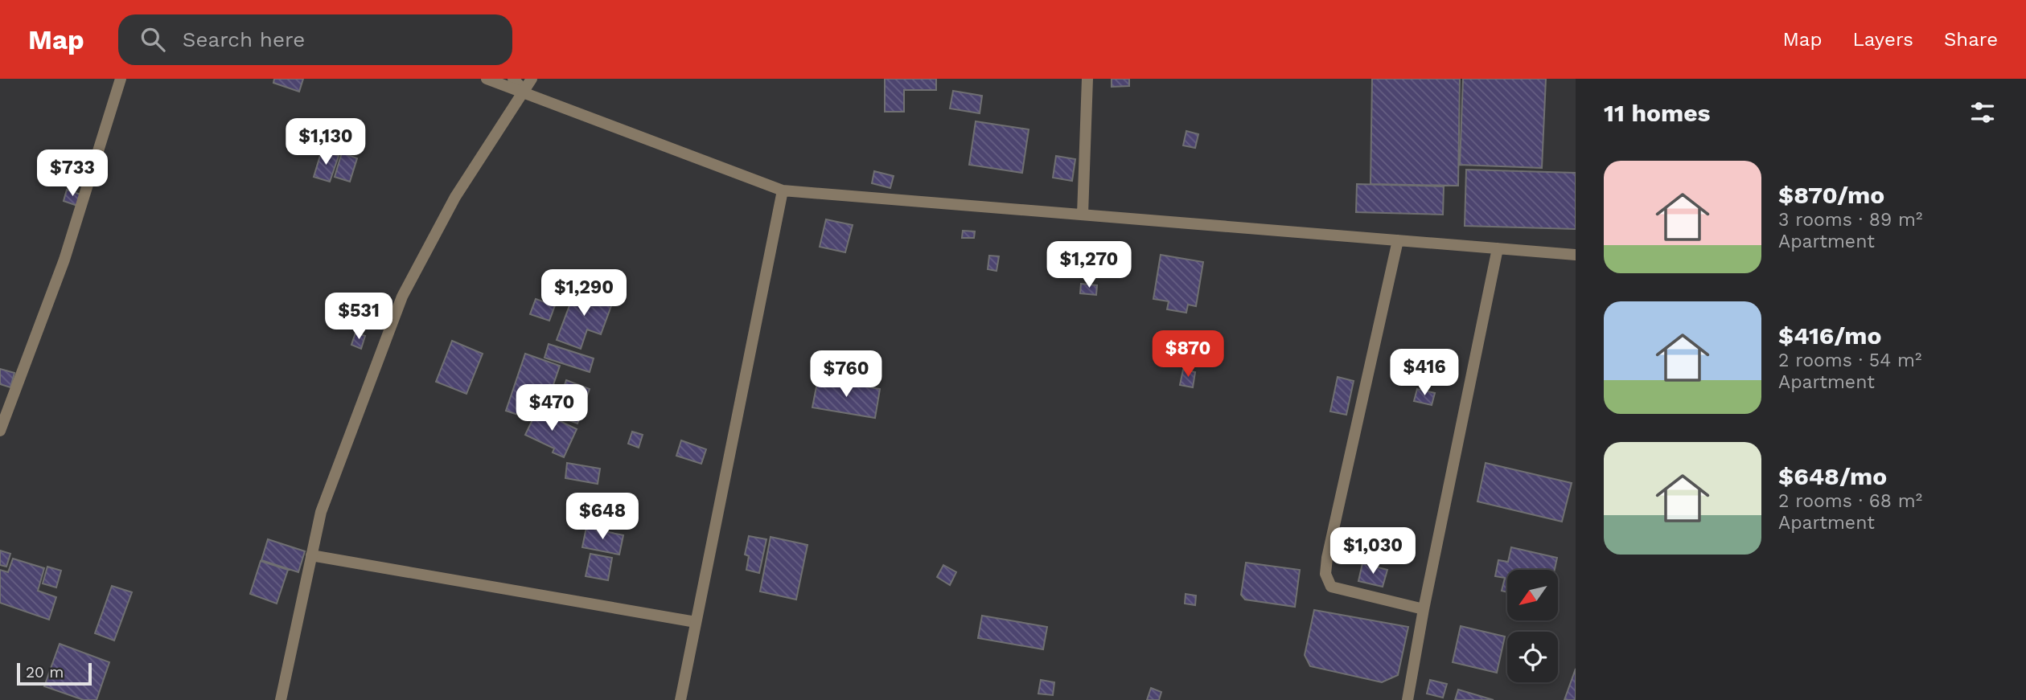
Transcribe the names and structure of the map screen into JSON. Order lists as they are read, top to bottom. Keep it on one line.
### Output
{"scale_bar":"20 m","north":"bottom left","page":{"header":"Map","search":"Search here","nav":["Map","Layers","Share"],"heading":"11 homes","price":["$1,130","$733","$1,270","$1,290","$531","$870","$416","$760","$470","$648","$1,030"],"list":[{"name":"$870/mo","note":"3 rooms · 89 m² · Apartment"},{"name":"$416/mo","note":"2 rooms · 54 m² · Apartment"},{"name":"$648/mo","note":"2 rooms · 68 m² · Apartment"}],"scale":"20 m"}}
